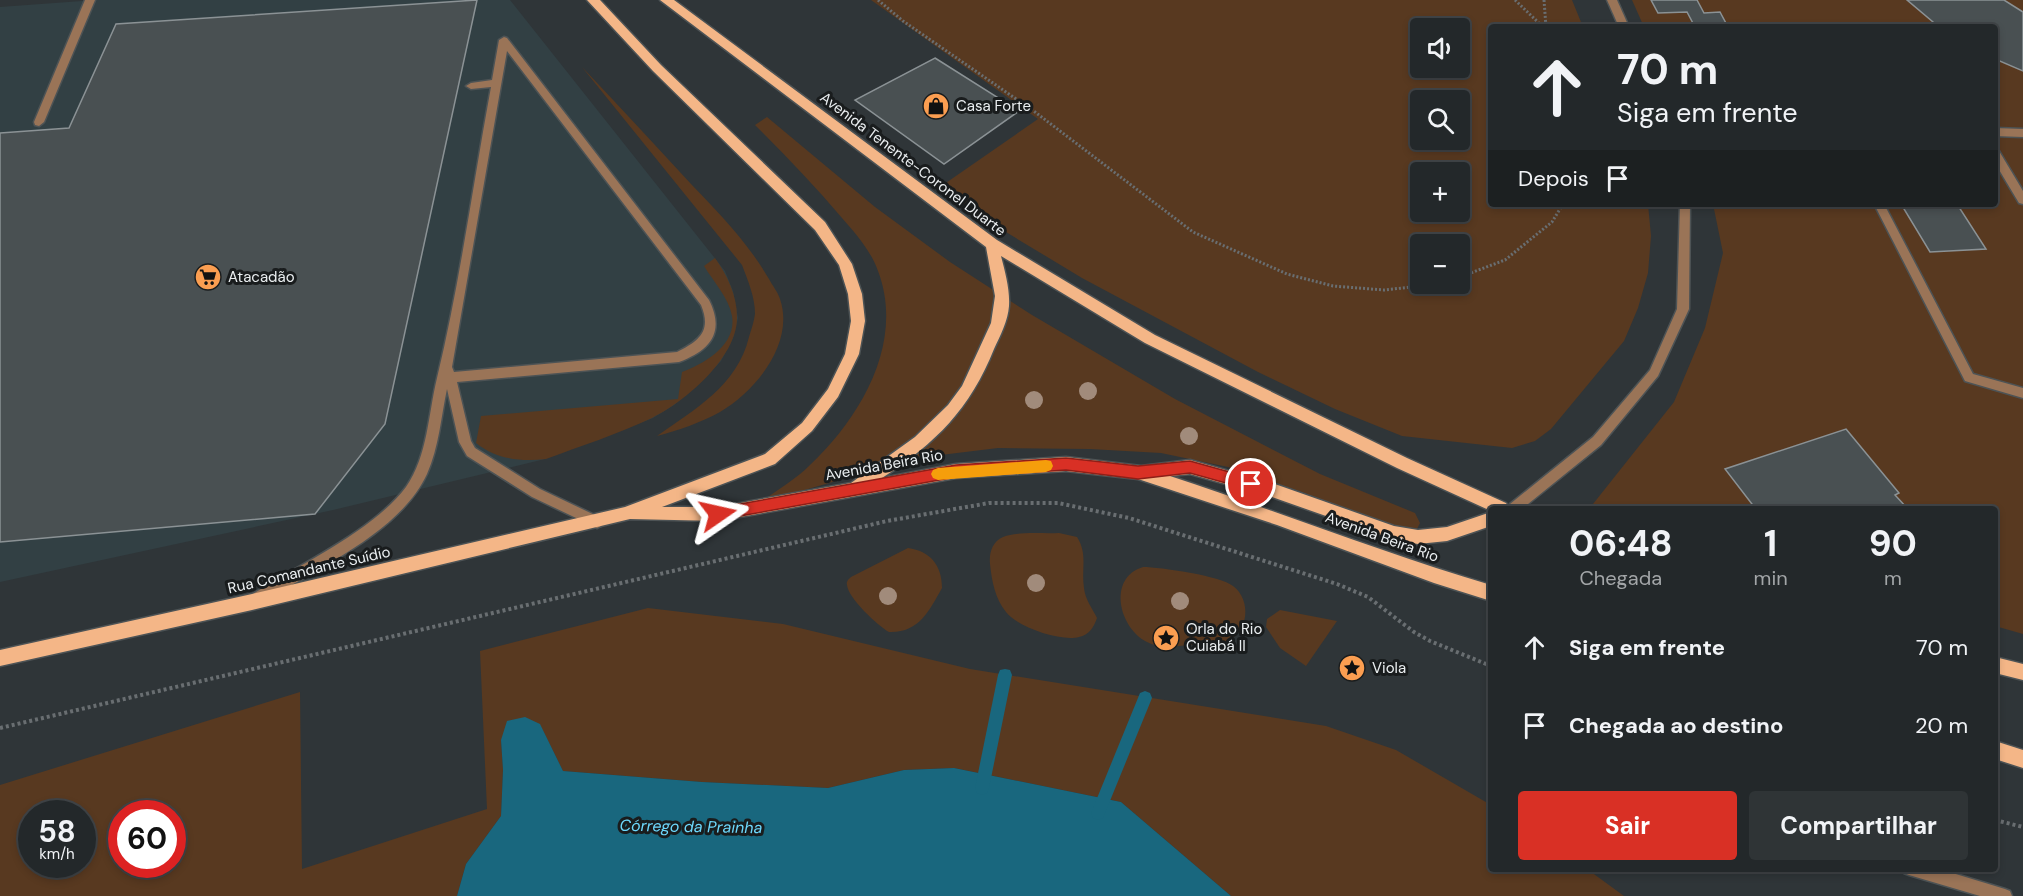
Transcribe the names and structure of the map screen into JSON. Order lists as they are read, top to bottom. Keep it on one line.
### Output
{"streets":{"main road":["Avenida Tenente-Coronel Duarte","Avenida Beira Rio","Rua Comandante Suídio"]},"crossings":[["Avenida Beira Rio","Rua Comandante Suídio"]],"water":["Córrego da Prainha"],"places":{"shop":["Casa Forte"],"supermarket":["Atacadão"],"place":["Orla do Rio Cuiabá II","Viola"]},"page":{"map_buttons":["+","−"],"turn":["70 m","Siga em frente"],"then":"Depois","eta":["06:48","Chegada","1","min","90","m"],"list":[{"name":"Siga em frente","value":"70 m"},{"name":"Chegada ao destino","value":"20 m"}],"buttons":["Sair","Compartilhar"],"speed":"58 km/h","limit":"60"}}
